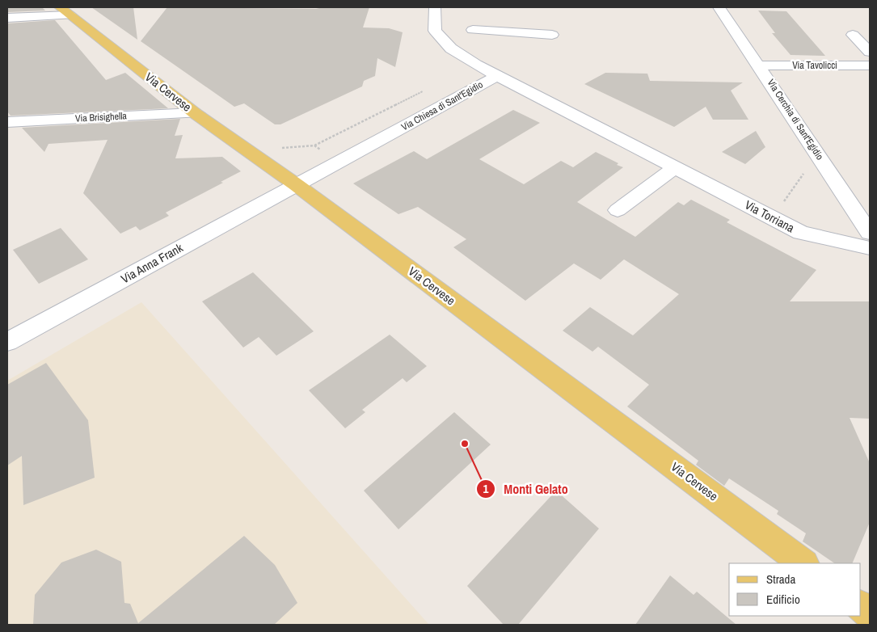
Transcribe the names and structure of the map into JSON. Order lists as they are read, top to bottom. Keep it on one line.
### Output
{"streets":{"main road":["Via Cervese"],"street":["Via Tavolicci","Via Chiesa di Sant'Egidio","Via Brisighella","Via Cerchia di Sant'Egidio","Via Torriana","Via Anna Frank"]},"crossings":[["Via Tavolicci","Via Cerchia di Sant'Egidio"],["Via Cervese","Via Chiesa di Sant'Egidio"],["Via Cervese","Via Brisighella"],["Via Cervese","Via Anna Frank"],["Via Chiesa di Sant'Egidio","Via Torriana"],["Via Chiesa di Sant'Egidio","Via Anna Frank"]],"places":["Monti Gelato"],"legend":["Strada","Edificio"]}
